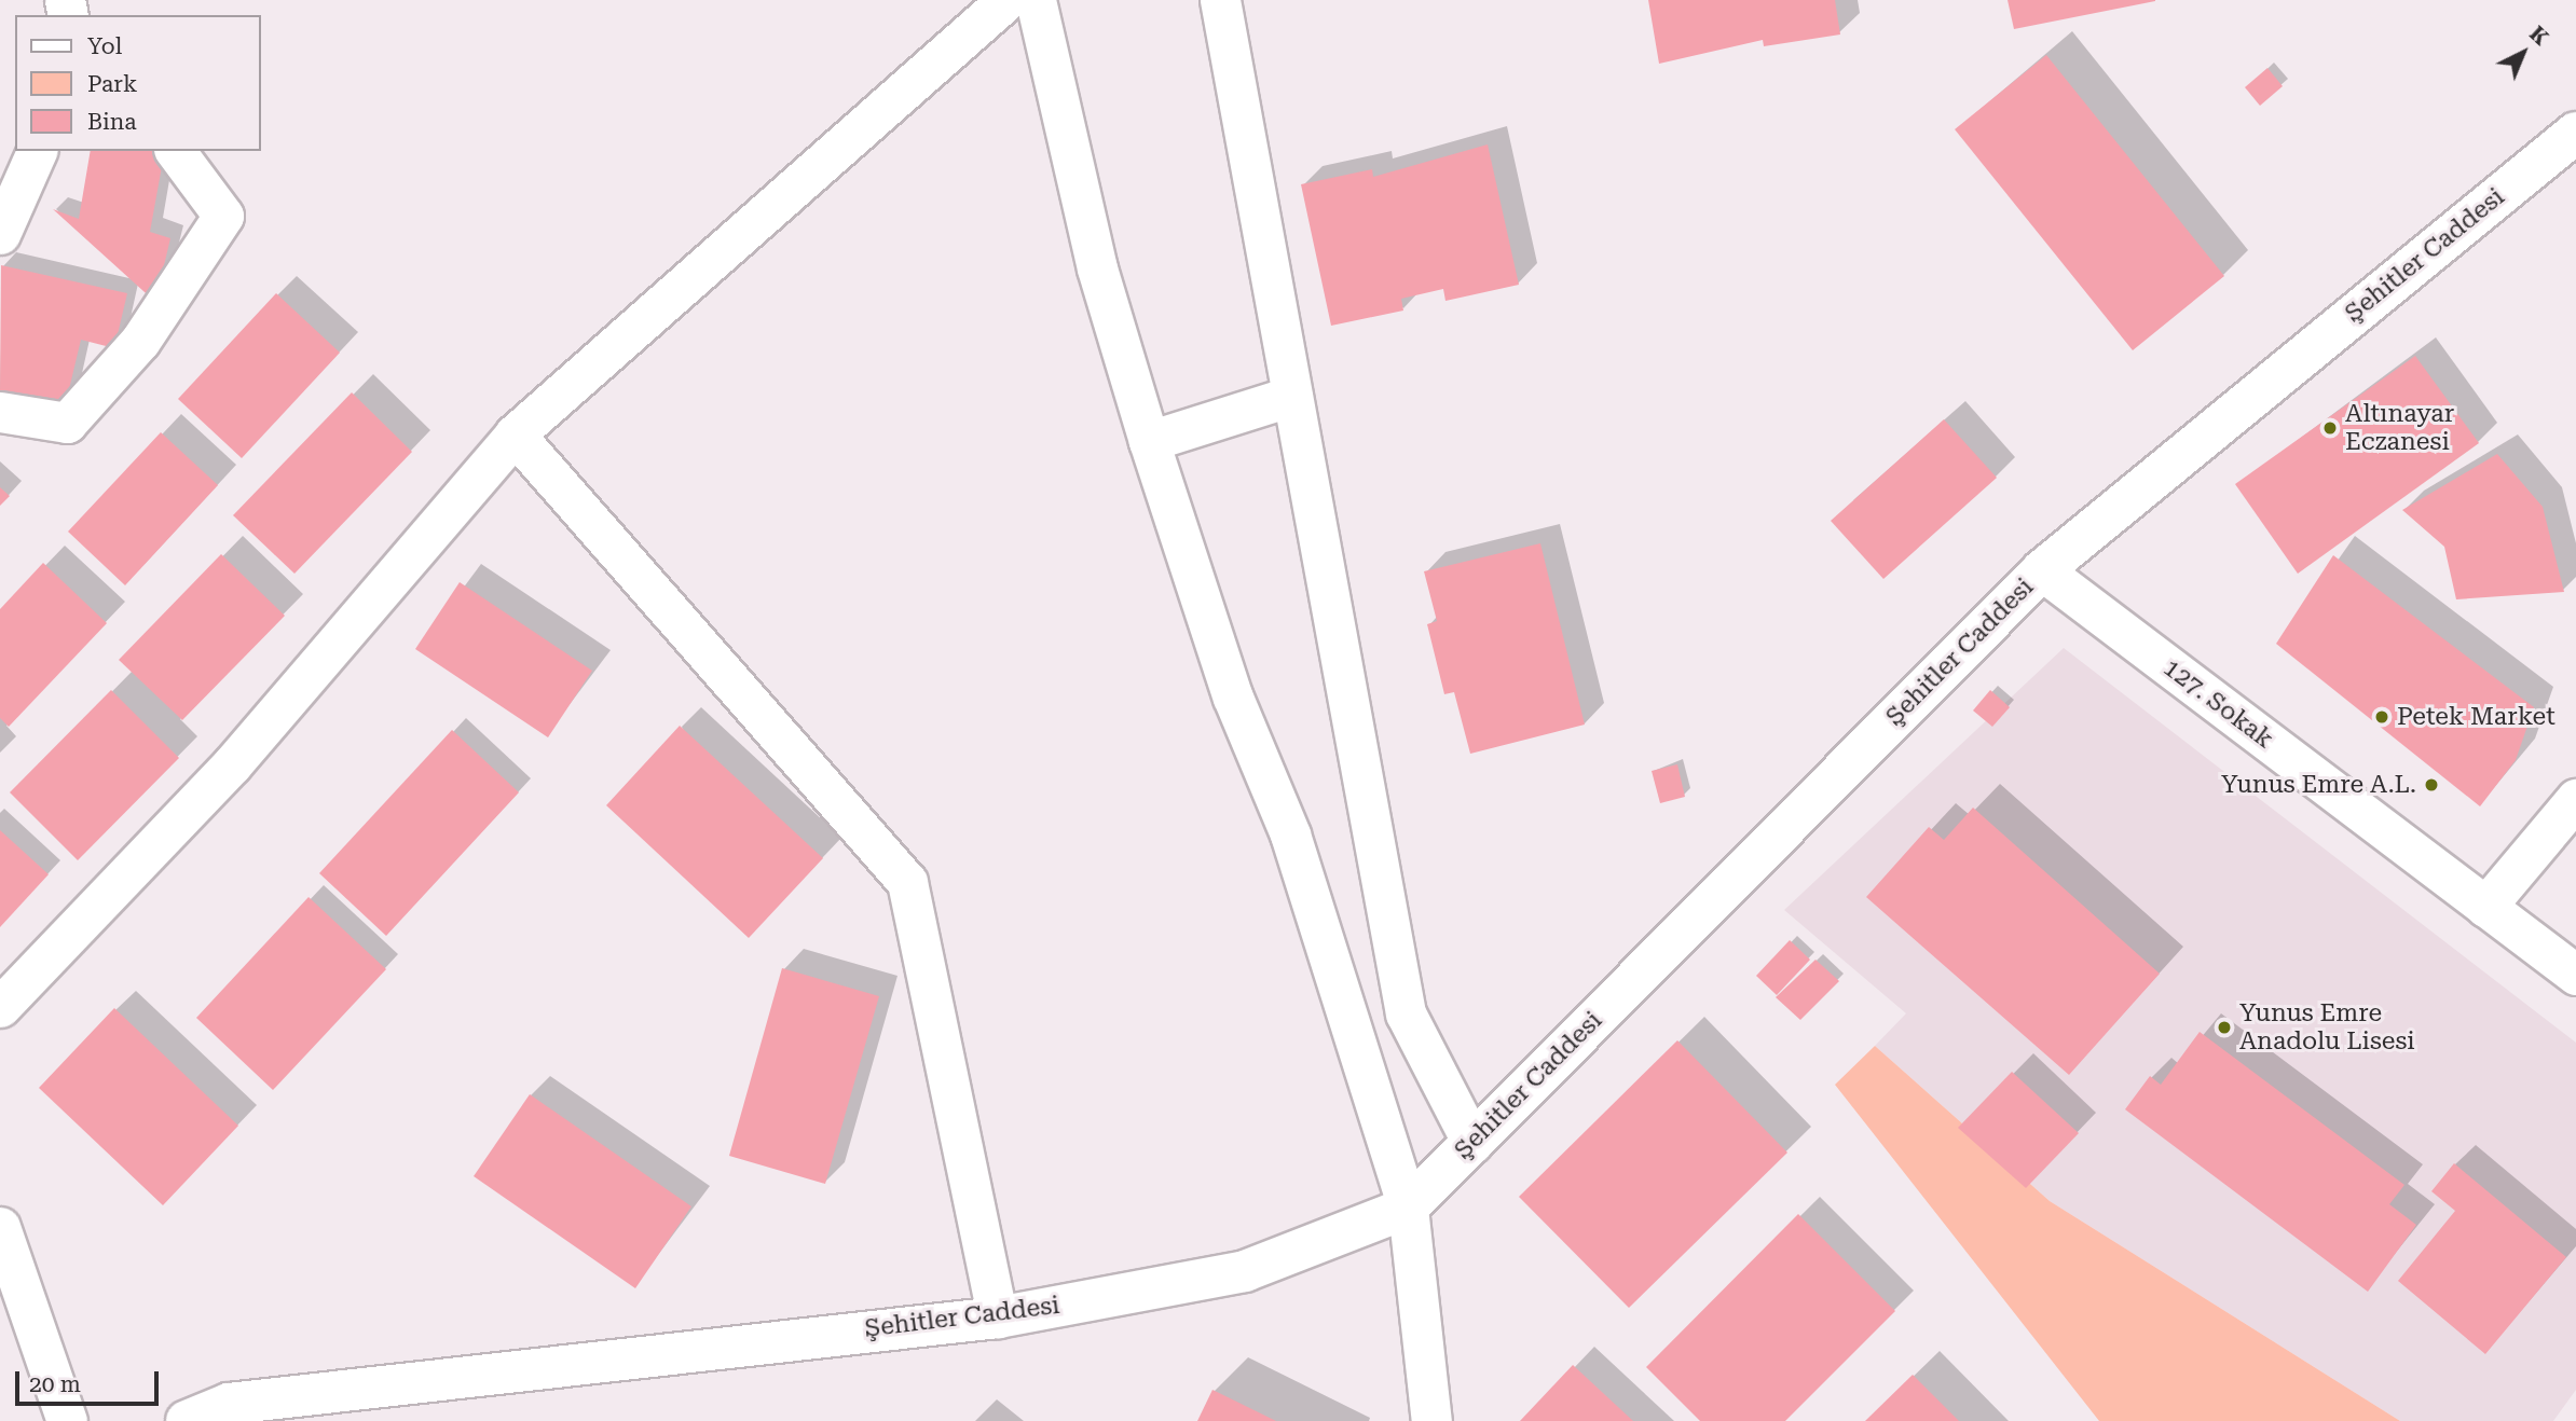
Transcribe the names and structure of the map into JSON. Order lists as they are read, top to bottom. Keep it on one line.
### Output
{"streets":{"street":["Şehitler Caddesi","127. Sokak"]},"crossings":[["Şehitler Caddesi","127. Sokak"]],"places":["Altınayar Eczanesi","Petek Market","Yunus Emre A.L.","Yunus Emre Anadolu Lisesi"],"legend":["Yol","Park","Bina"],"scale_bar":"20 m","north":"top right"}
